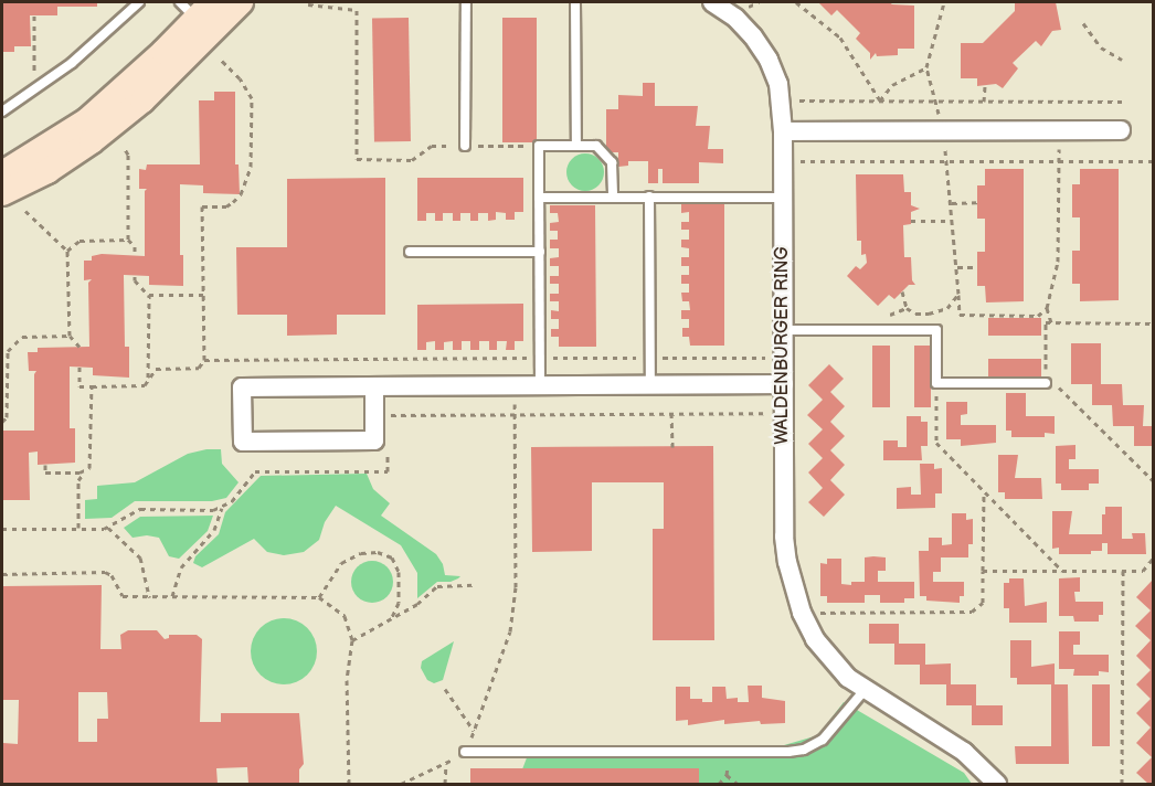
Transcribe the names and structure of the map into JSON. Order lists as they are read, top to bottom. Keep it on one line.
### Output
{"streets":{"street":["WALDENBURGER RING"]}}
